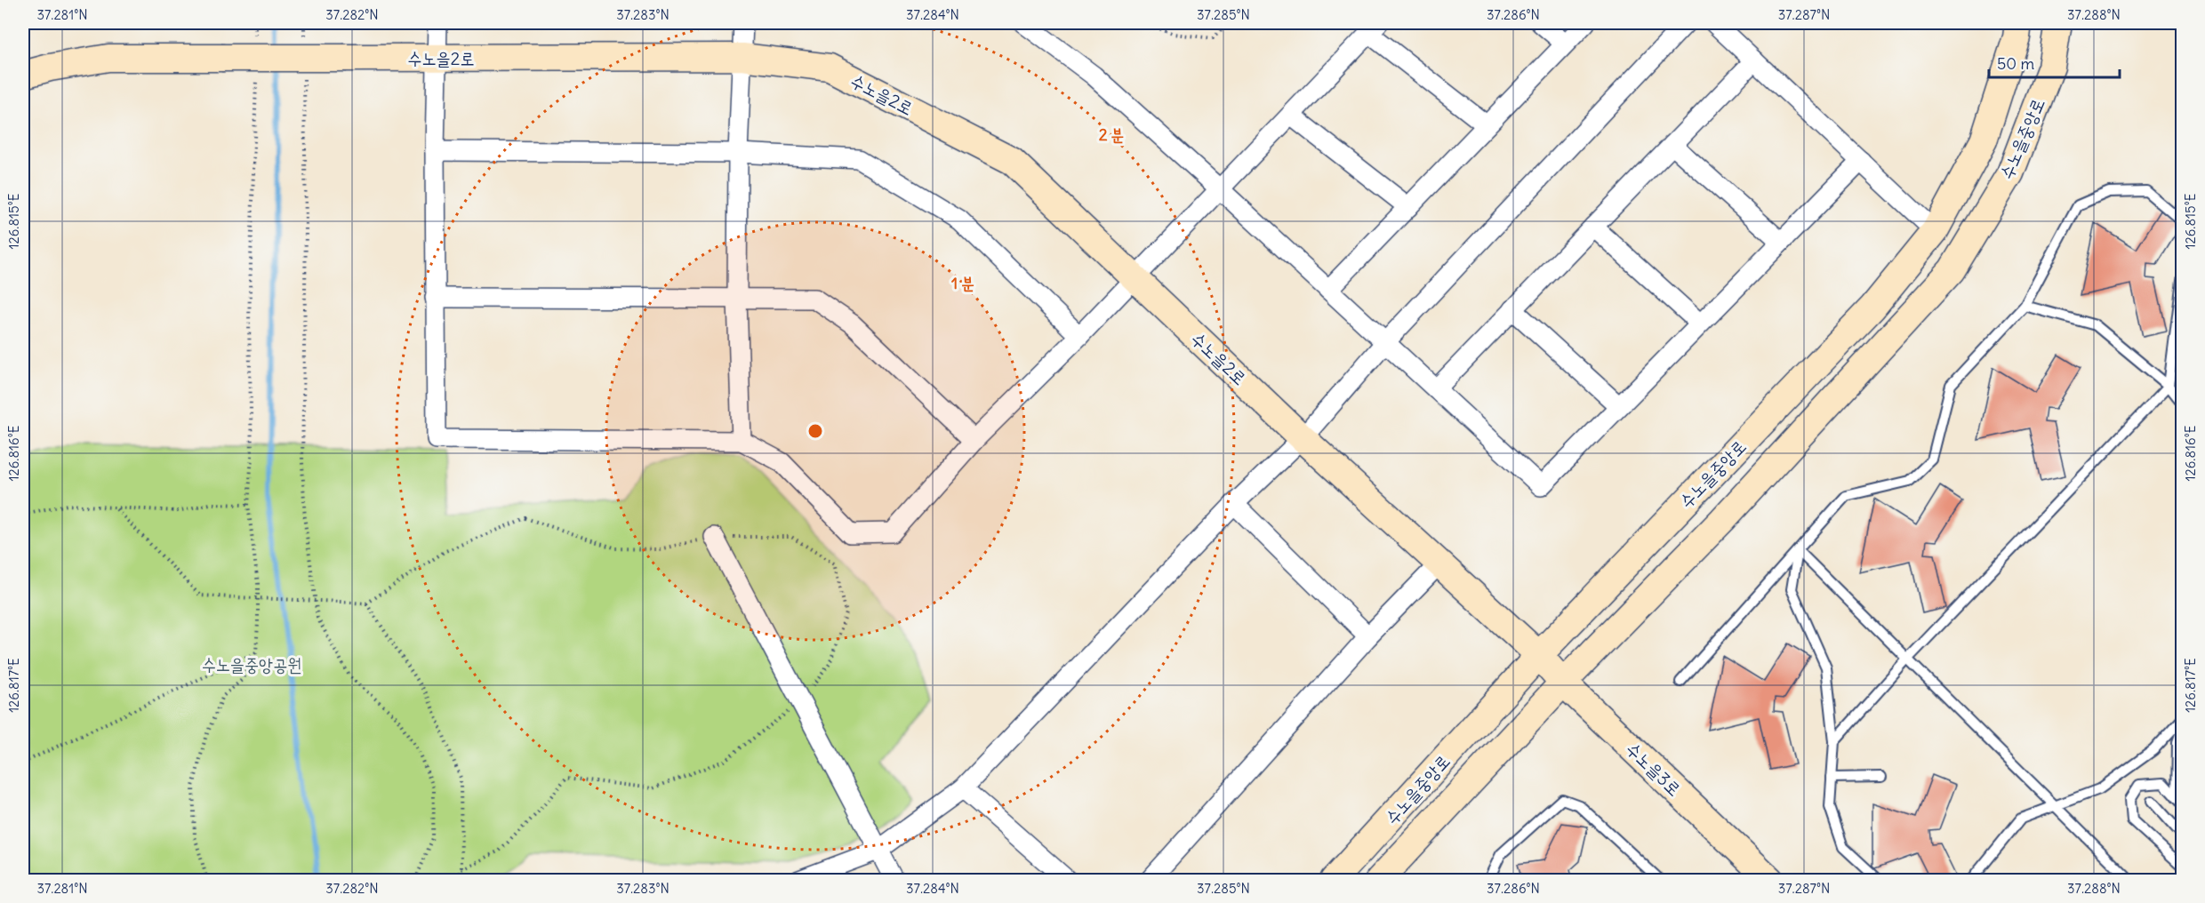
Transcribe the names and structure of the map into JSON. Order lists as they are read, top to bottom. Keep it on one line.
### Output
{"streets":{"main road":["수노을2로","수노을중앙로","수노을3로"]},"crossings":[["수노을2로","수노을중앙로"],["수노을2로","수노을3로"],["수노을중앙로","수노을3로"]],"parks":["수노을중앙공원"],"scale_bar":"50 m","coordinates":["37.281°N","37.282°N","37.283°N","37.284°N","37.285°N","37.286°N","37.287°N","37.288°N","126.815°E","126.816°E","126.817°E"],"rings":["2 분","1 분"]}
